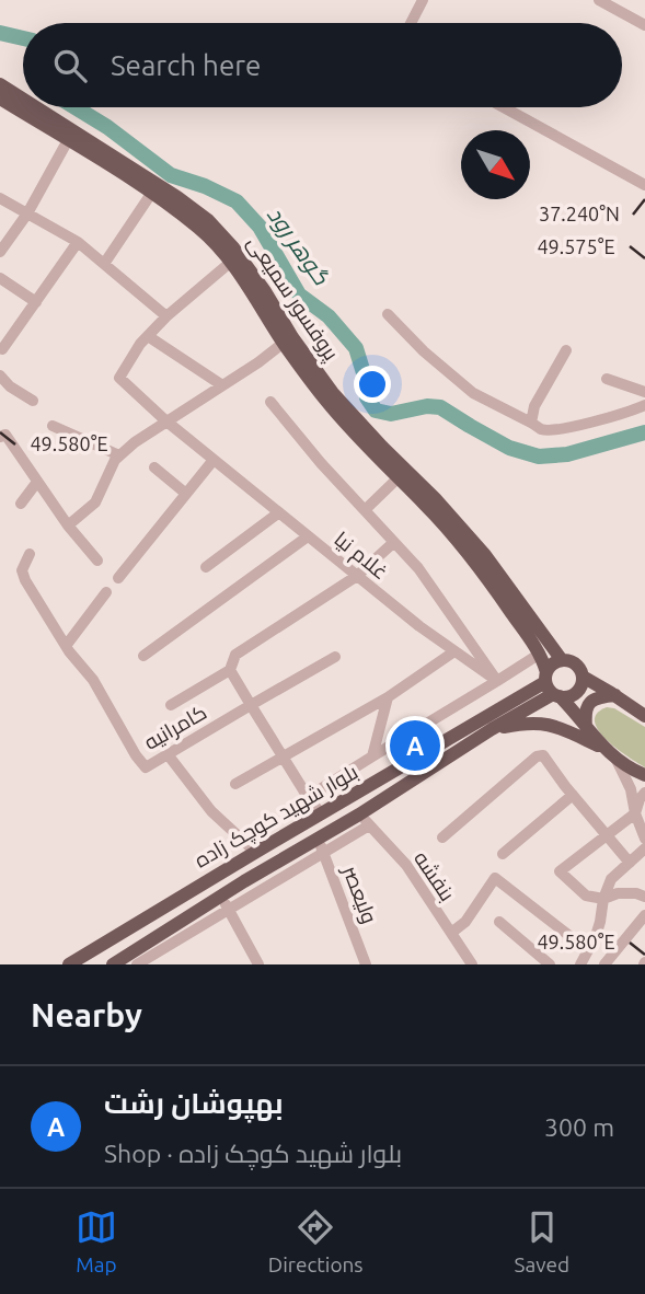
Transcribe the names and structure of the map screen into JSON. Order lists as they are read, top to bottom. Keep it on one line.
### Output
{"streets":{"main road":["پروفسور سمیعی","بلوار شهید کوچک زاده"],"street":["غلام نیا","کامرانیه","بنفشه","ولیعصر"]},"crossings":[["پروفسور سمیعی","غلام نیا"],["پروفسور سمیعی","بلوار شهید کوچک زاده"],["بلوار شهید کوچک زاده","بنفشه"],["بلوار شهید کوچک زاده","ولیعصر"]],"water":["گوهر رود"],"north":"bottom right","page":{"search":"Search here","pins":"A","heading":"Nearby","list":[{"mark":"A","name":"بهپوشان رشت","note":"Shop · بلوار شهید کوچک زاده","value":"300 m"}],"nav":["Map","Directions","Saved"]},"coordinates":["37.240°N","49.575°E","49.580°E"]}
